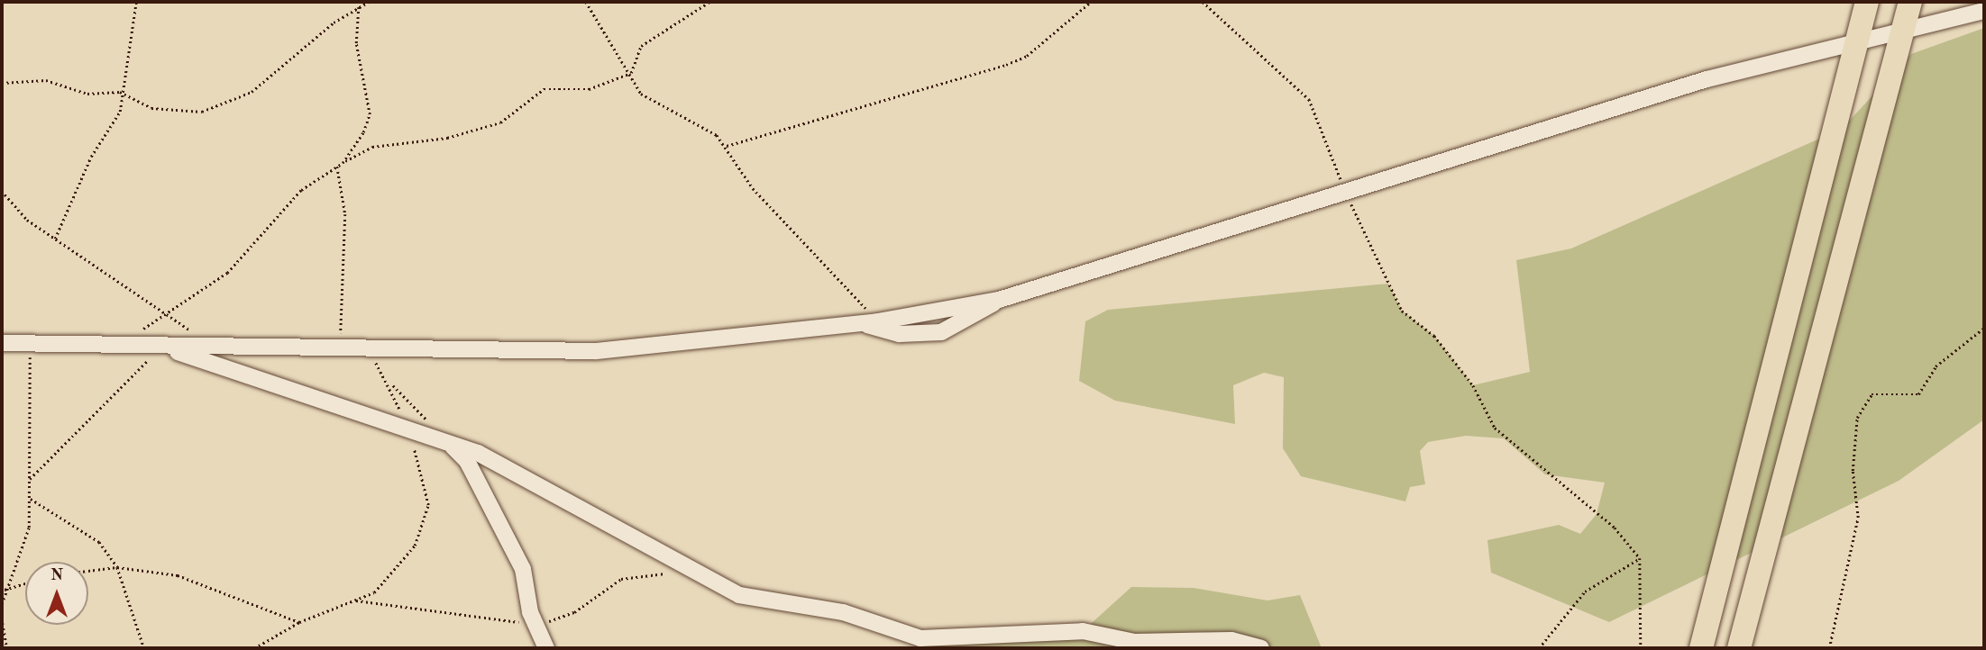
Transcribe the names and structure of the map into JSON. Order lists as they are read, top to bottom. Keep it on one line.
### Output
{"north":"top"}
